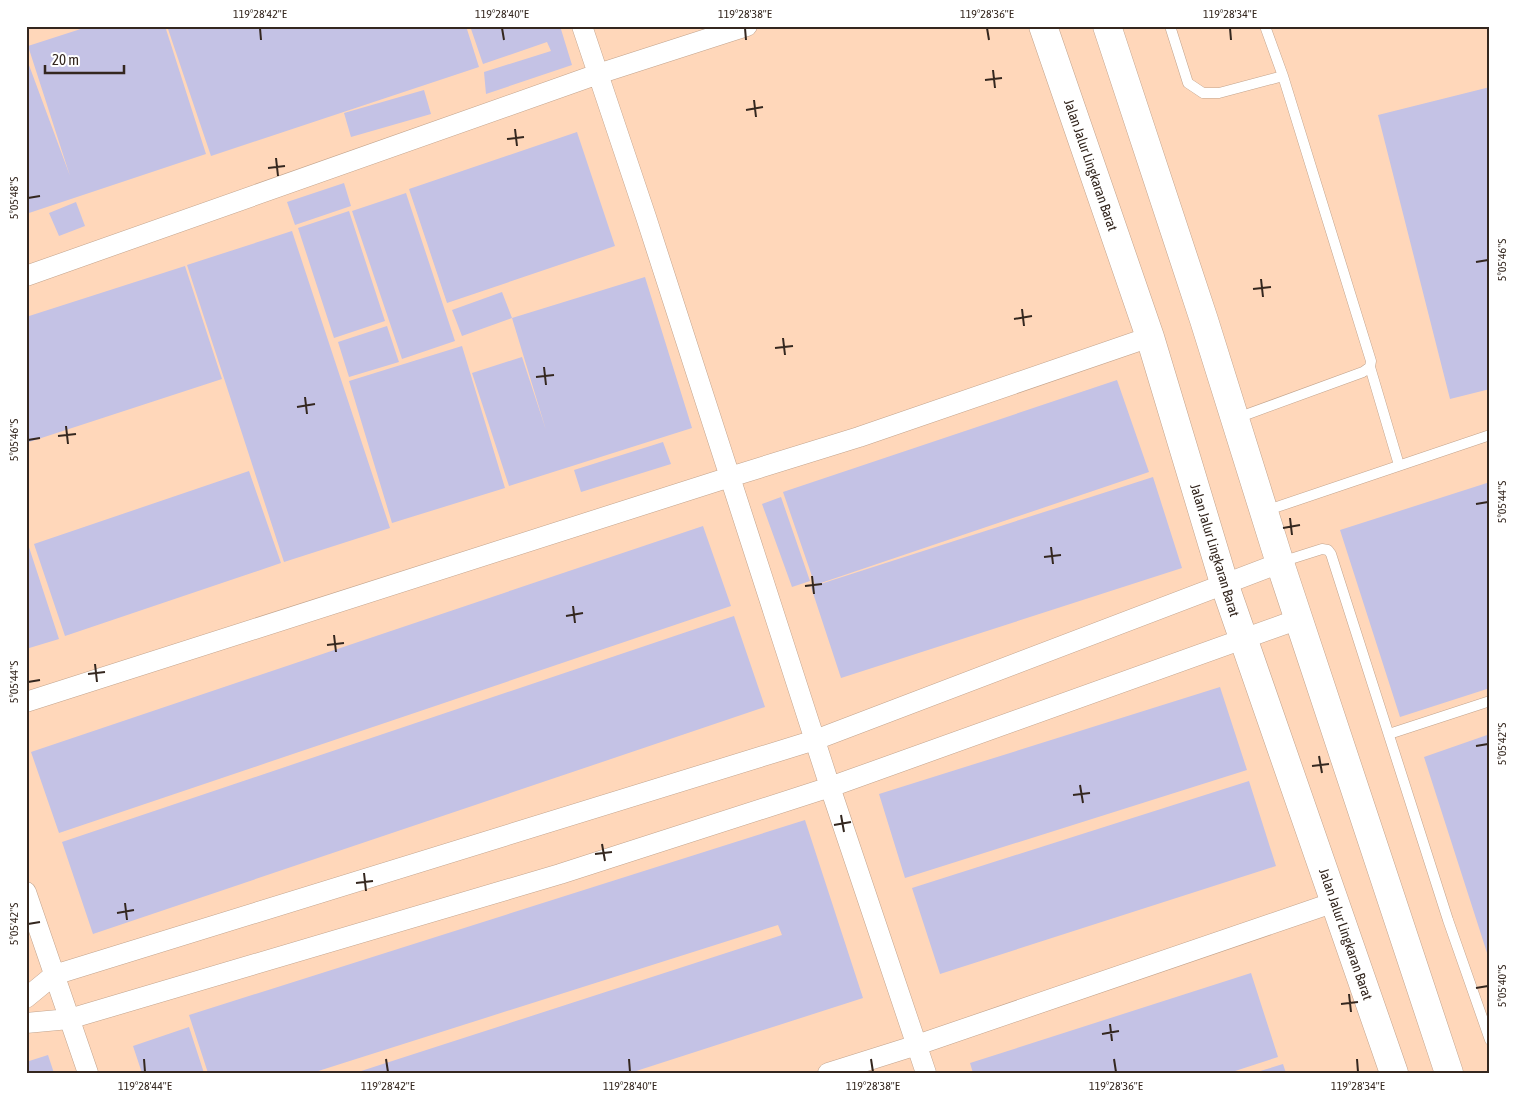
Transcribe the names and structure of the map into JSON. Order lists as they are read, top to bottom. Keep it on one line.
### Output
{"streets":{"main road":["Jalan Jalur Lingkaran Barat"]},"scale_bar":"20 m","coordinates":["119°28'42\"E","119°28'40\"E","119°28'38\"E","119°28'36\"E","119°28'34\"E","5°05'48\"S","5°05'46\"S","5°05'44\"S","5°05'42\"S","5°05'40\"S","119°28'44\"E"]}
